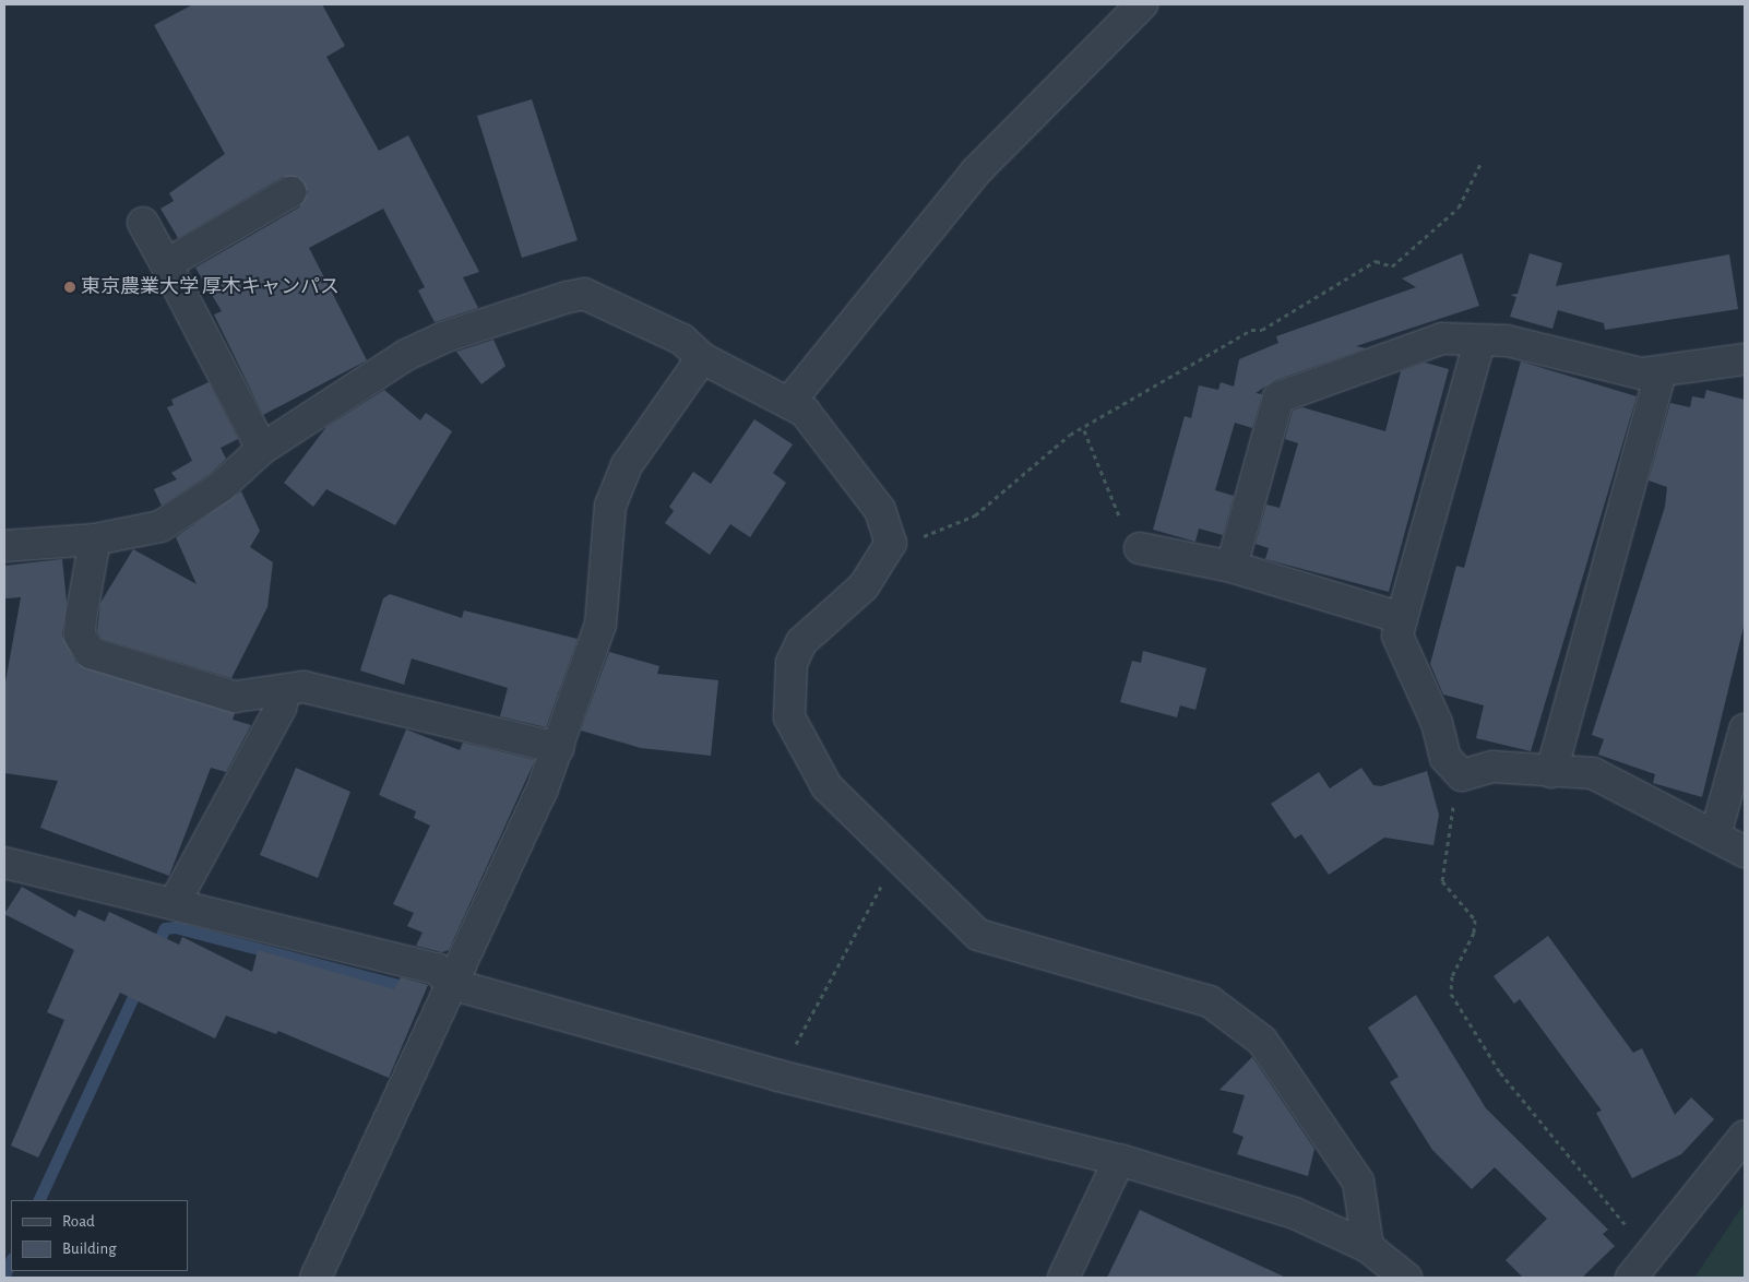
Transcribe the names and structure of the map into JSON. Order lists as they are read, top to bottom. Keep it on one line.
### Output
{"places":["東京農業大学 厚木キャンパス"],"legend":["Road","Building"]}
